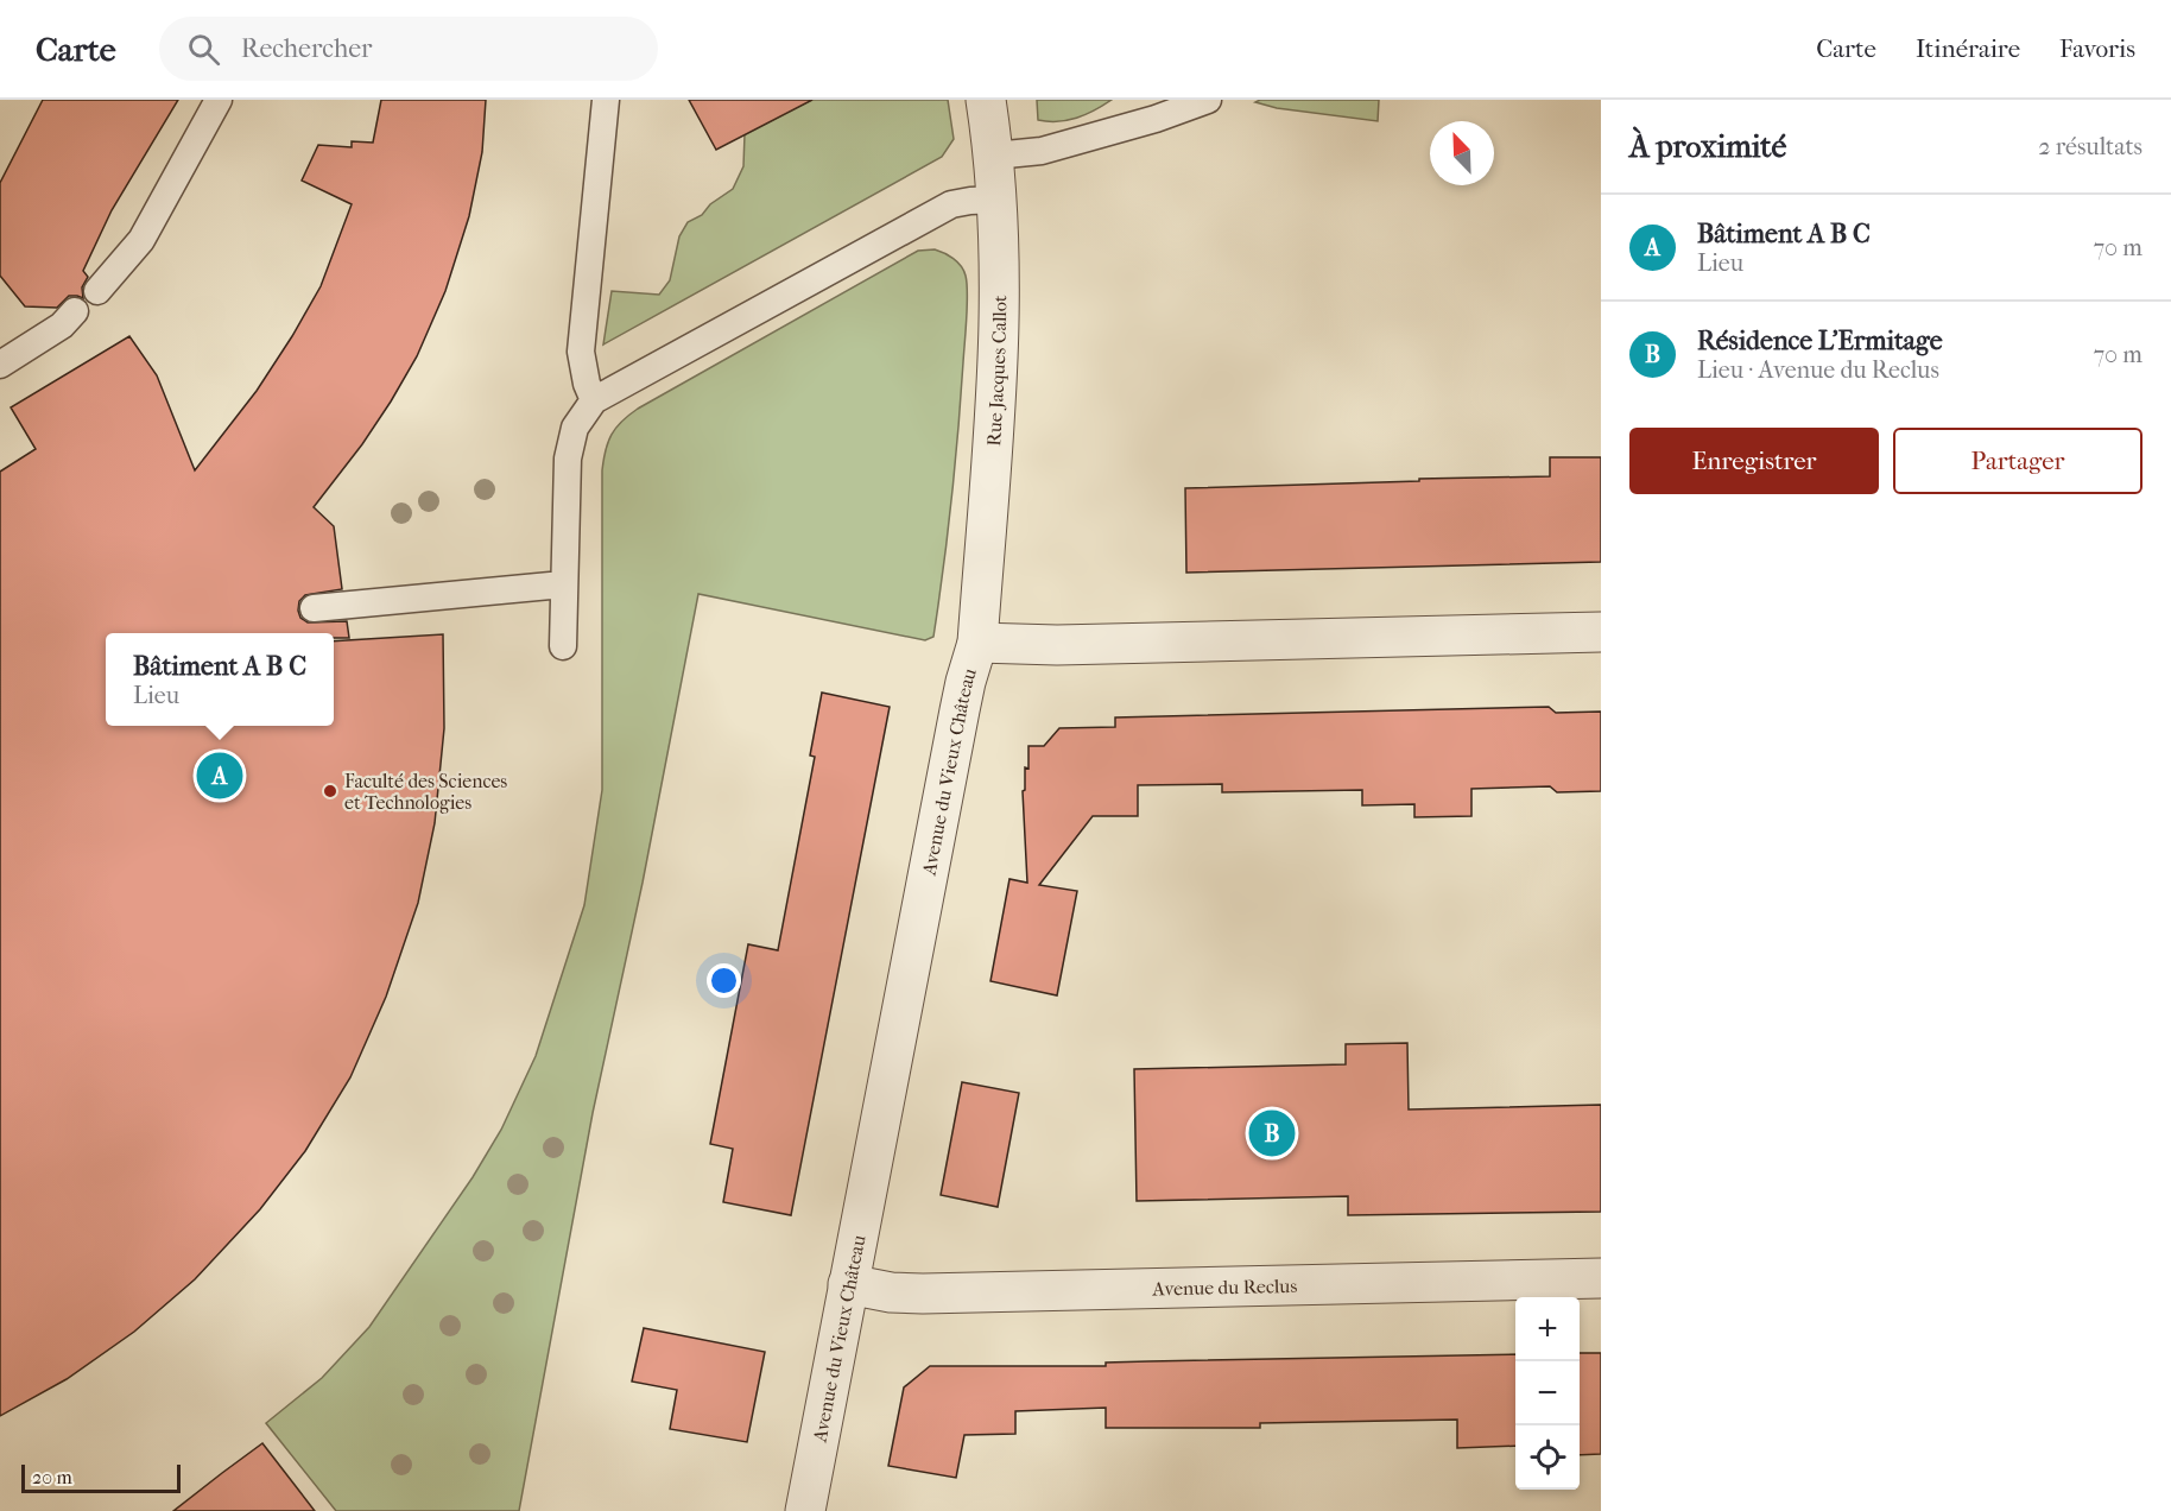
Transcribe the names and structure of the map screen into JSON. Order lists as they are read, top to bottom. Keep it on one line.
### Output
{"streets":{"street":["Rue Jacques Callot","Avenue du Vieux Château","Avenue du Reclus"]},"crossings":[["Rue Jacques Callot","Avenue du Vieux Château"],["Avenue du Vieux Château","Avenue du Reclus"]],"places":["Faculté des Sciences et Technologies"],"scale_bar":"20 m","north":"top left","page":{"header":"Carte","search":"Rechercher","nav":["Carte","Itinéraire","Favoris"],"heading":["À proximité","2 résultats"],"list":[{"mark":"A","name":"Bâtiment A B C","note":"Lieu","value":"70 m"},{"mark":"B","name":"Résidence L'Ermitage","note":"Lieu · Avenue du Reclus","value":"70 m"}],"buttons":["Enregistrer","Partager"],"popup":["Bâtiment A B C","Lieu"],"pins":["A","B"],"map_buttons":["+","−"],"scale":"20 m"}}
